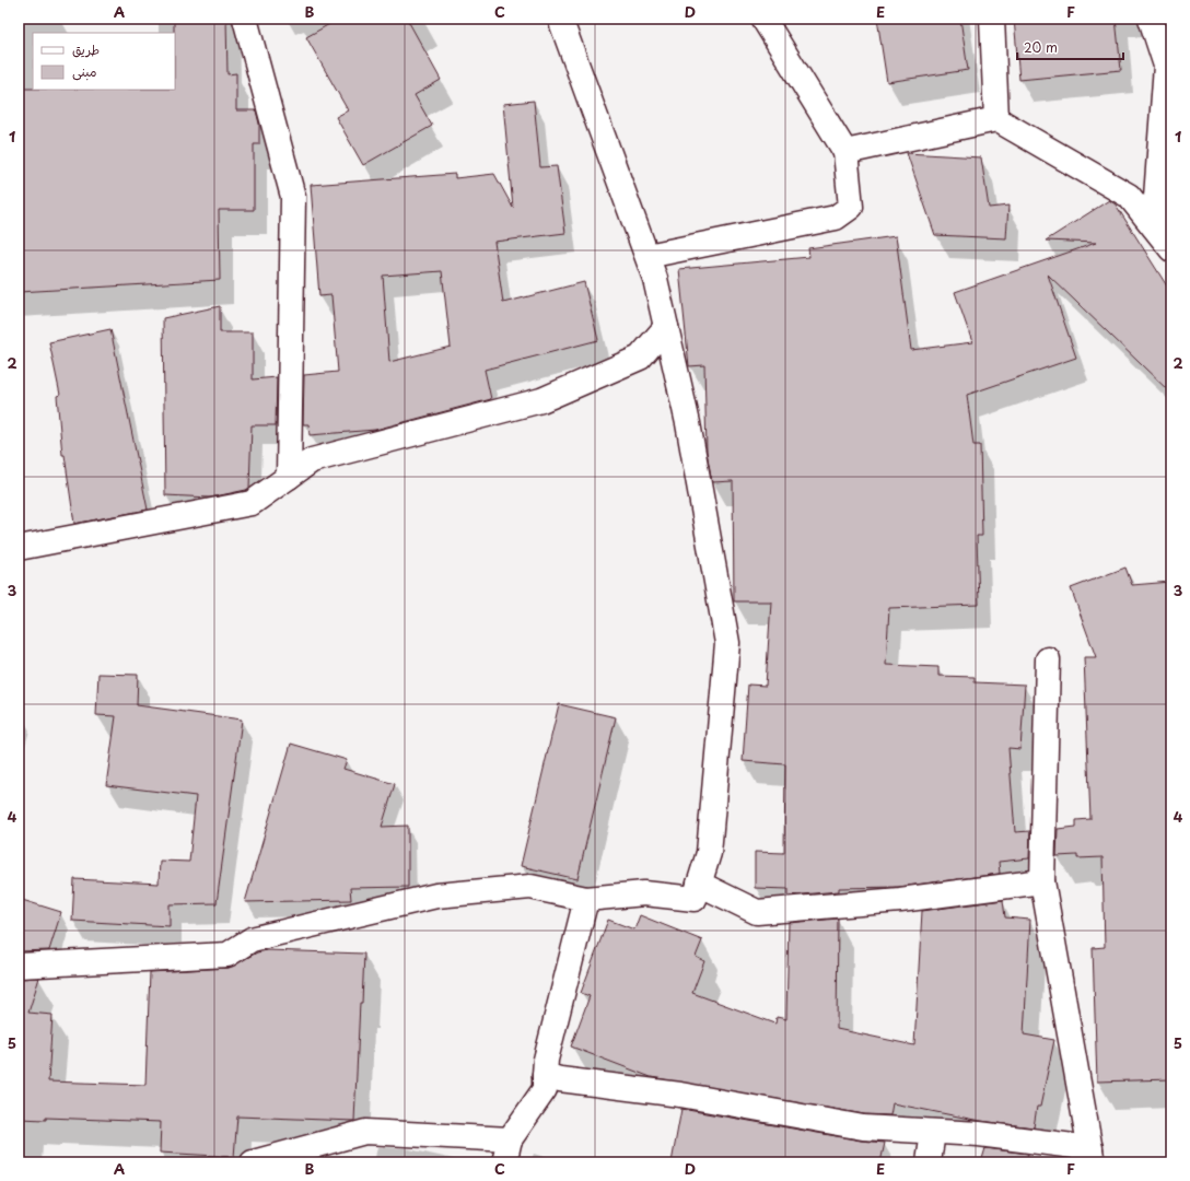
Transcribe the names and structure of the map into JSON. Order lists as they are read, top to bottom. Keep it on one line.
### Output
{"legend":["طريق","مبنى"],"scale_bar":"20 m","grid":{"columns":["A","B","C","D","E","F"],"rows":["1","2","3","4","5"]}}
